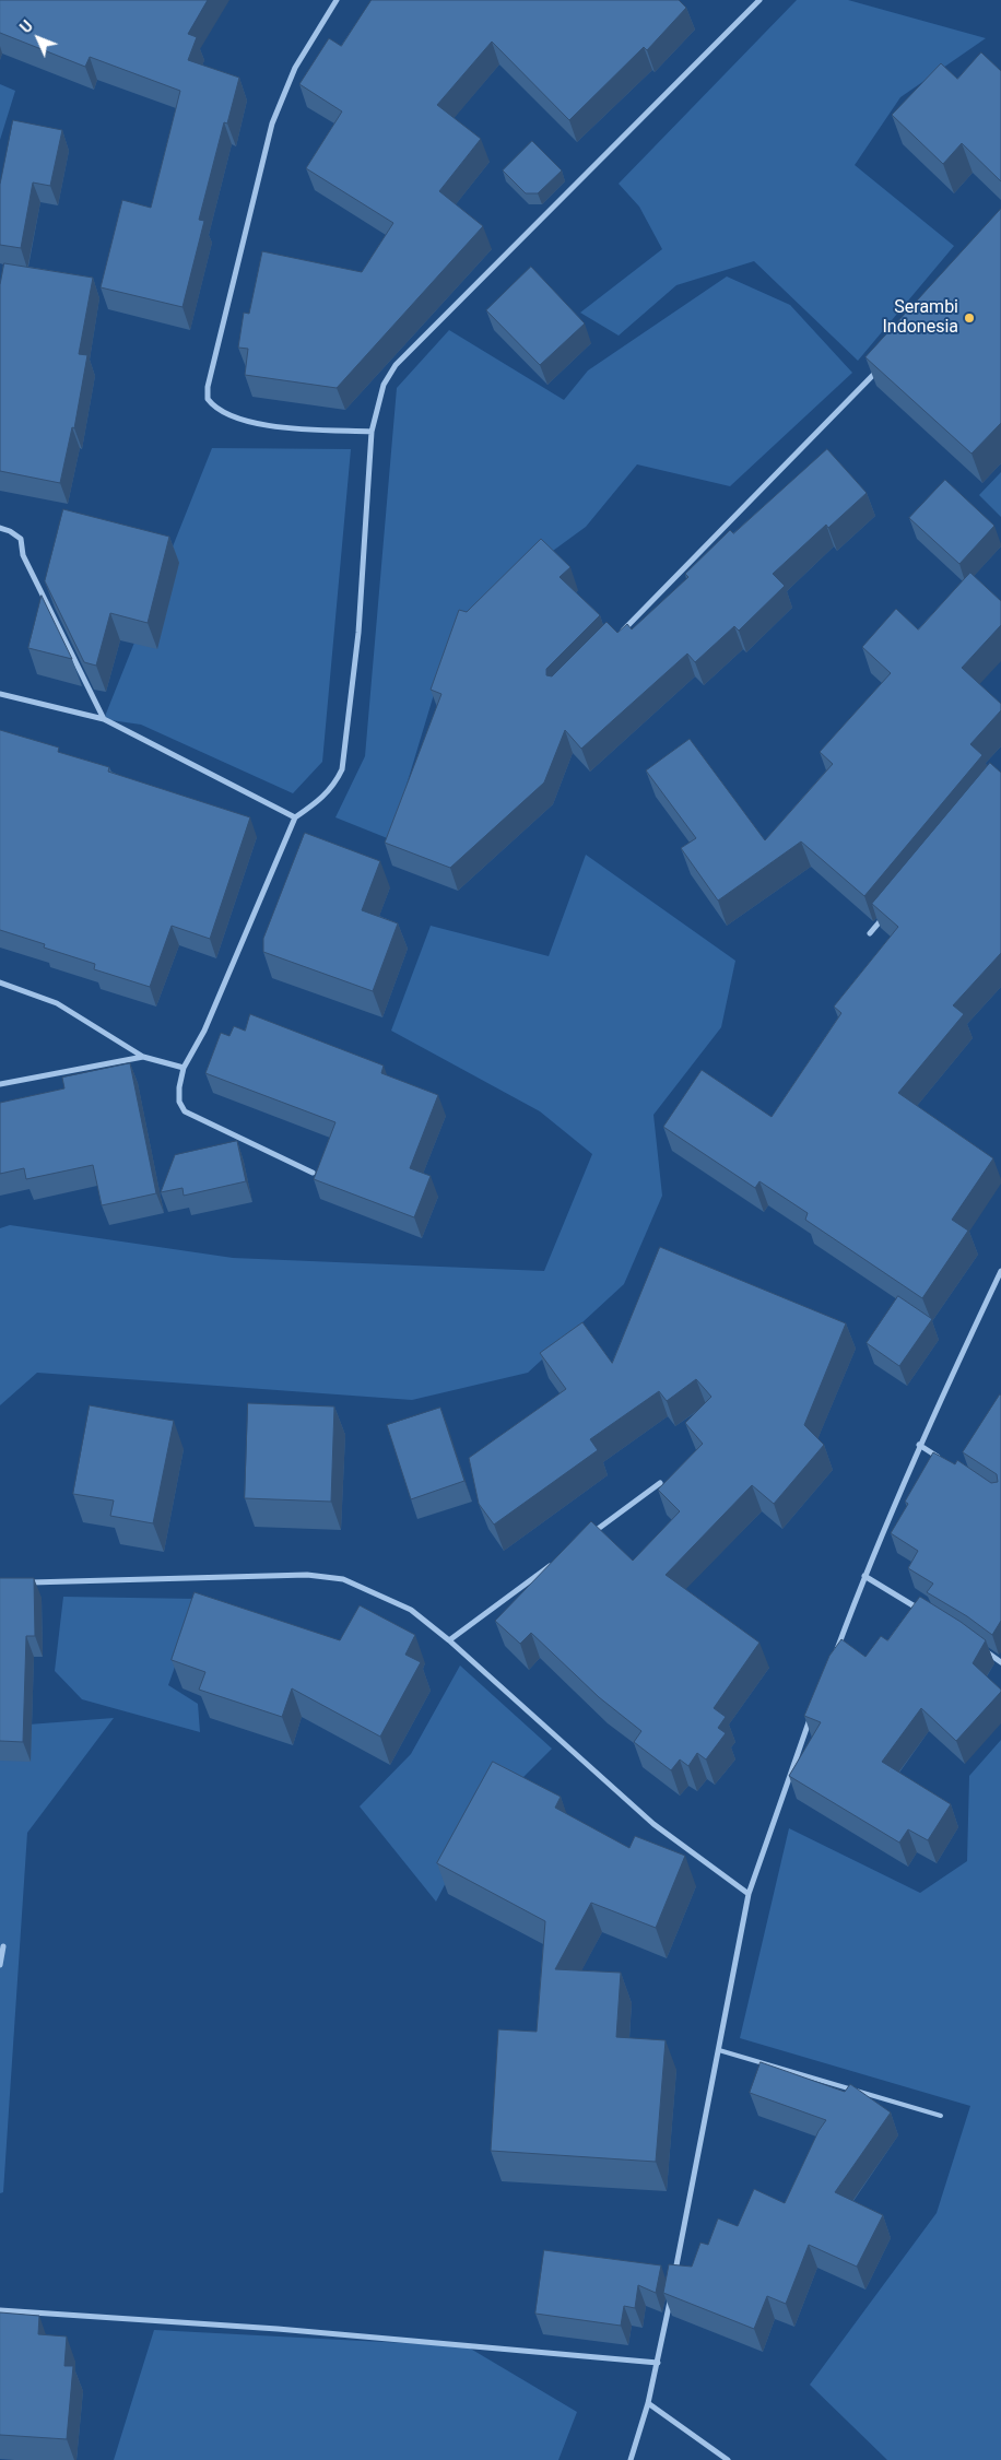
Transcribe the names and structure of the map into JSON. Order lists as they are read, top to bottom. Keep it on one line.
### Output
{"places":["Serambi Indonesia"],"north":"top left"}
